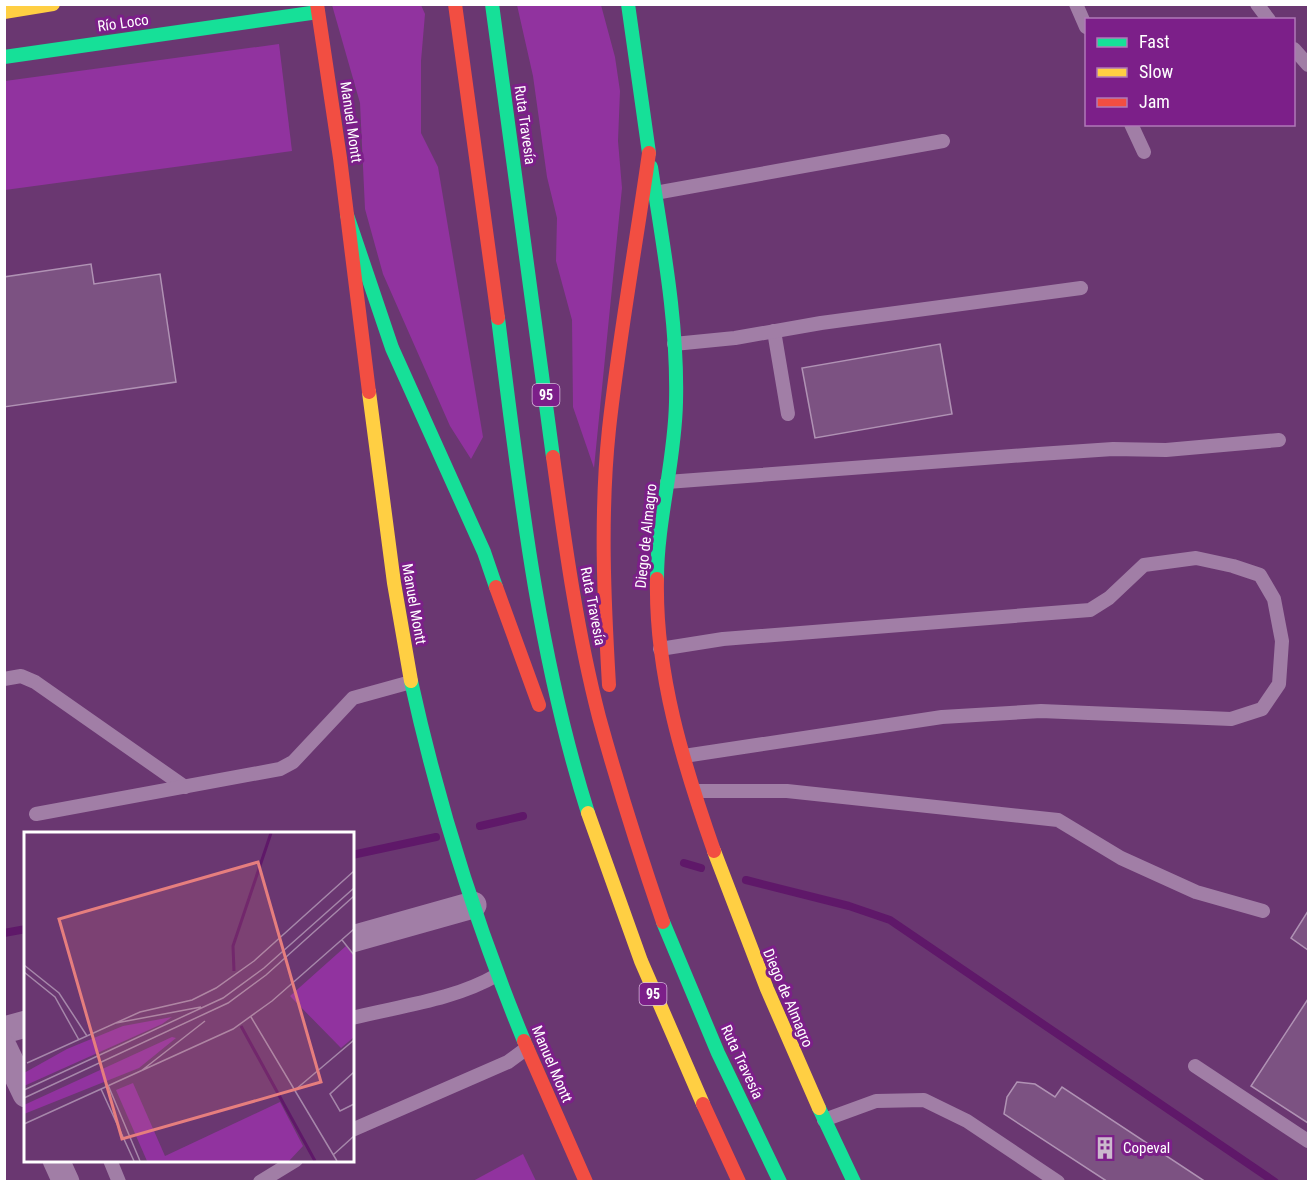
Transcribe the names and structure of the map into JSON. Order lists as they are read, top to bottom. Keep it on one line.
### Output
{"streets":{"main road":["Río Loco","Manuel Montt","Ruta Travesía","95","Diego de Almagro"]},"crossings":[["Río Loco","Manuel Montt"]],"places":{"building":["Copeval"]},"legend":["Fast","Slow","Jam"]}
